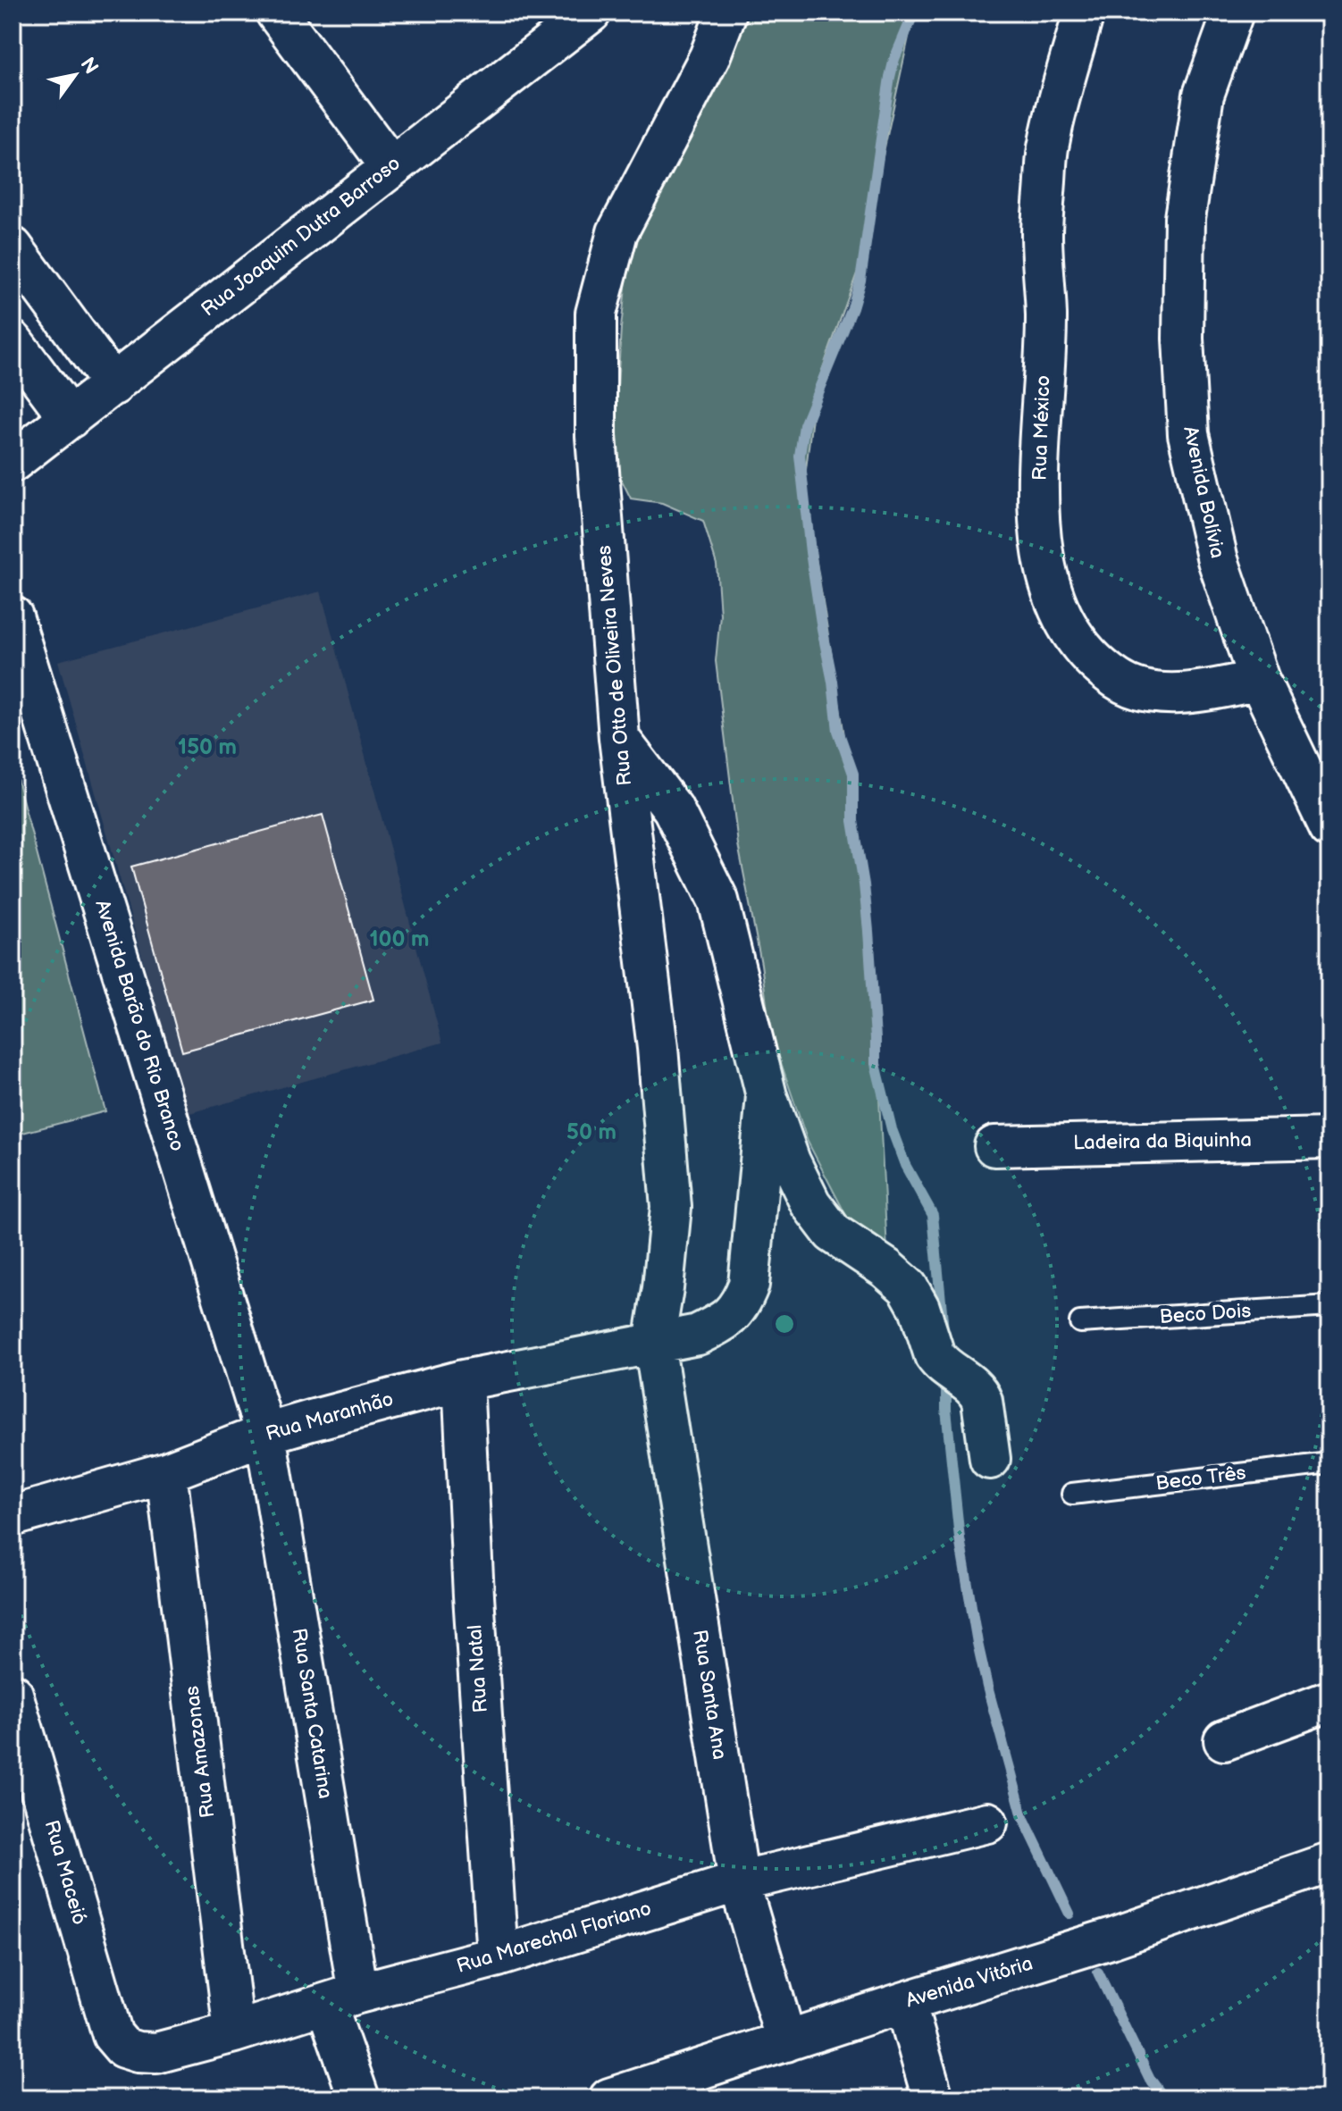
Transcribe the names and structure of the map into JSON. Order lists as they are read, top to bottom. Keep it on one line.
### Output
{"streets":{"street":["Rua Joaquim Dutra Barroso","Rua México","Avenida Bolívia","Rua Otto de Oliveira Neves","Avenida Barão do Rio Branco","Ladeira da Biquinha","Rua Maranhão","Rua Natal","Rua Santa Ana","Rua Santa Catarina","Rua Amazonas","Rua Maceió","Rua Marechal Floriano","Avenida Vitória"],"lane":["Beco Dois","Beco Três"]},"crossings":[["Rua México","Avenida Bolívia"],["Rua Otto de Oliveira Neves","Rua Maranhão"],["Rua Otto de Oliveira Neves","Rua Santa Ana"],["Avenida Barão do Rio Branco","Rua Maranhão"],["Avenida Barão do Rio Branco","Rua Santa Catarina"],["Rua Maranhão","Rua Natal"],["Rua Maranhão","Rua Santa Ana"],["Rua Maranhão","Rua Santa Catarina"],["Rua Maranhão","Rua Amazonas"],["Rua Natal","Rua Marechal Floriano"],["Rua Santa Ana","Rua Marechal Floriano"],["Rua Santa Ana","Avenida Vitória"],["Rua Santa Catarina","Rua Marechal Floriano"],["Rua Amazonas","Rua Marechal Floriano"],["Rua Maceió","Rua Marechal Floriano"]],"north":"top right","rings":["150 m","100 m","50 m"]}
